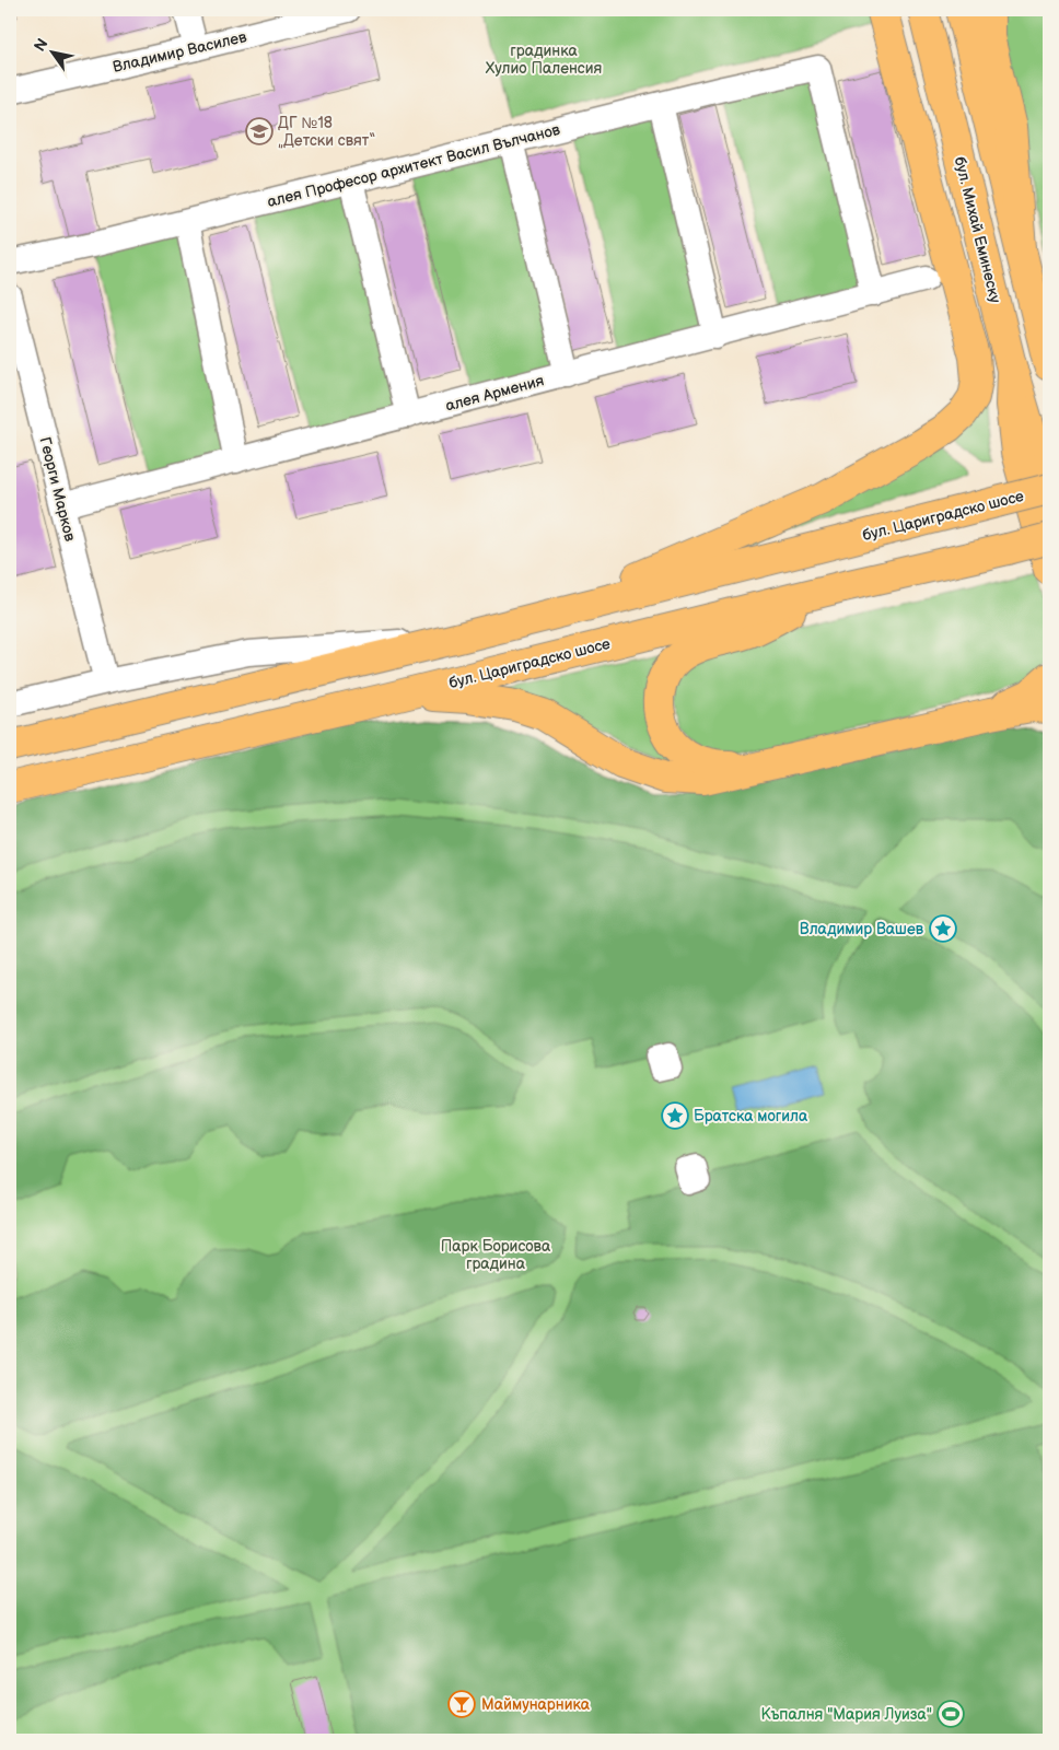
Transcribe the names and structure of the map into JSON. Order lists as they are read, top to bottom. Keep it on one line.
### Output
{"streets":{"main road":["бул. Михай Еминеску","бул. Цариградско шосе"],"street":["Владимир Василев","алея Професор архитект Васил Вълчанов","алея Армения","Георги Марков"]},"crossings":[["алея Професор архитект Васил Вълчанов","алея Армения"],["алея Армения","Георги Марков"],["Георги Марков","бул. Цариградско шосе"]],"parks":["градинка Хулио Паленсия","Парк Борисова градина"],"places":{"school or university":["ДГ №18 „Детски свят“"],"place":["Владимир Вашев","Братска могила"],"bar":["Маймунарника"],"sports":["Къпалня \"Мария Луиза\""]},"north":"top left"}
